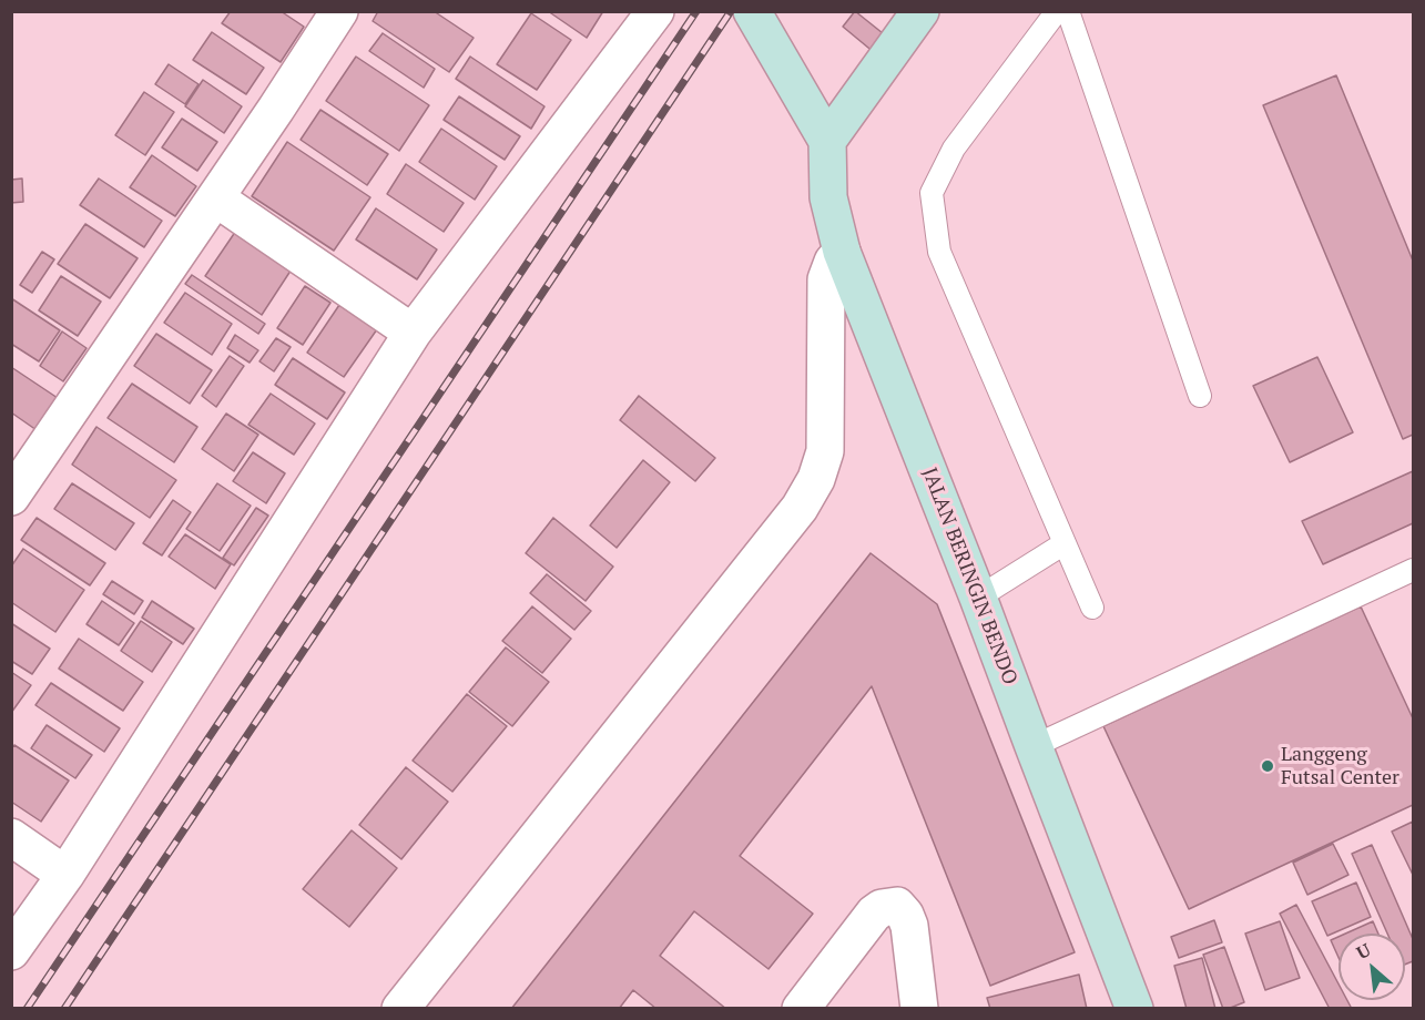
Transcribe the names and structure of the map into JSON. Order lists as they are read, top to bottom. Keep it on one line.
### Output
{"streets":{"street":["JALAN BERINGIN BENDO"]},"places":["Langgeng Futsal Center"],"north":"top left"}
